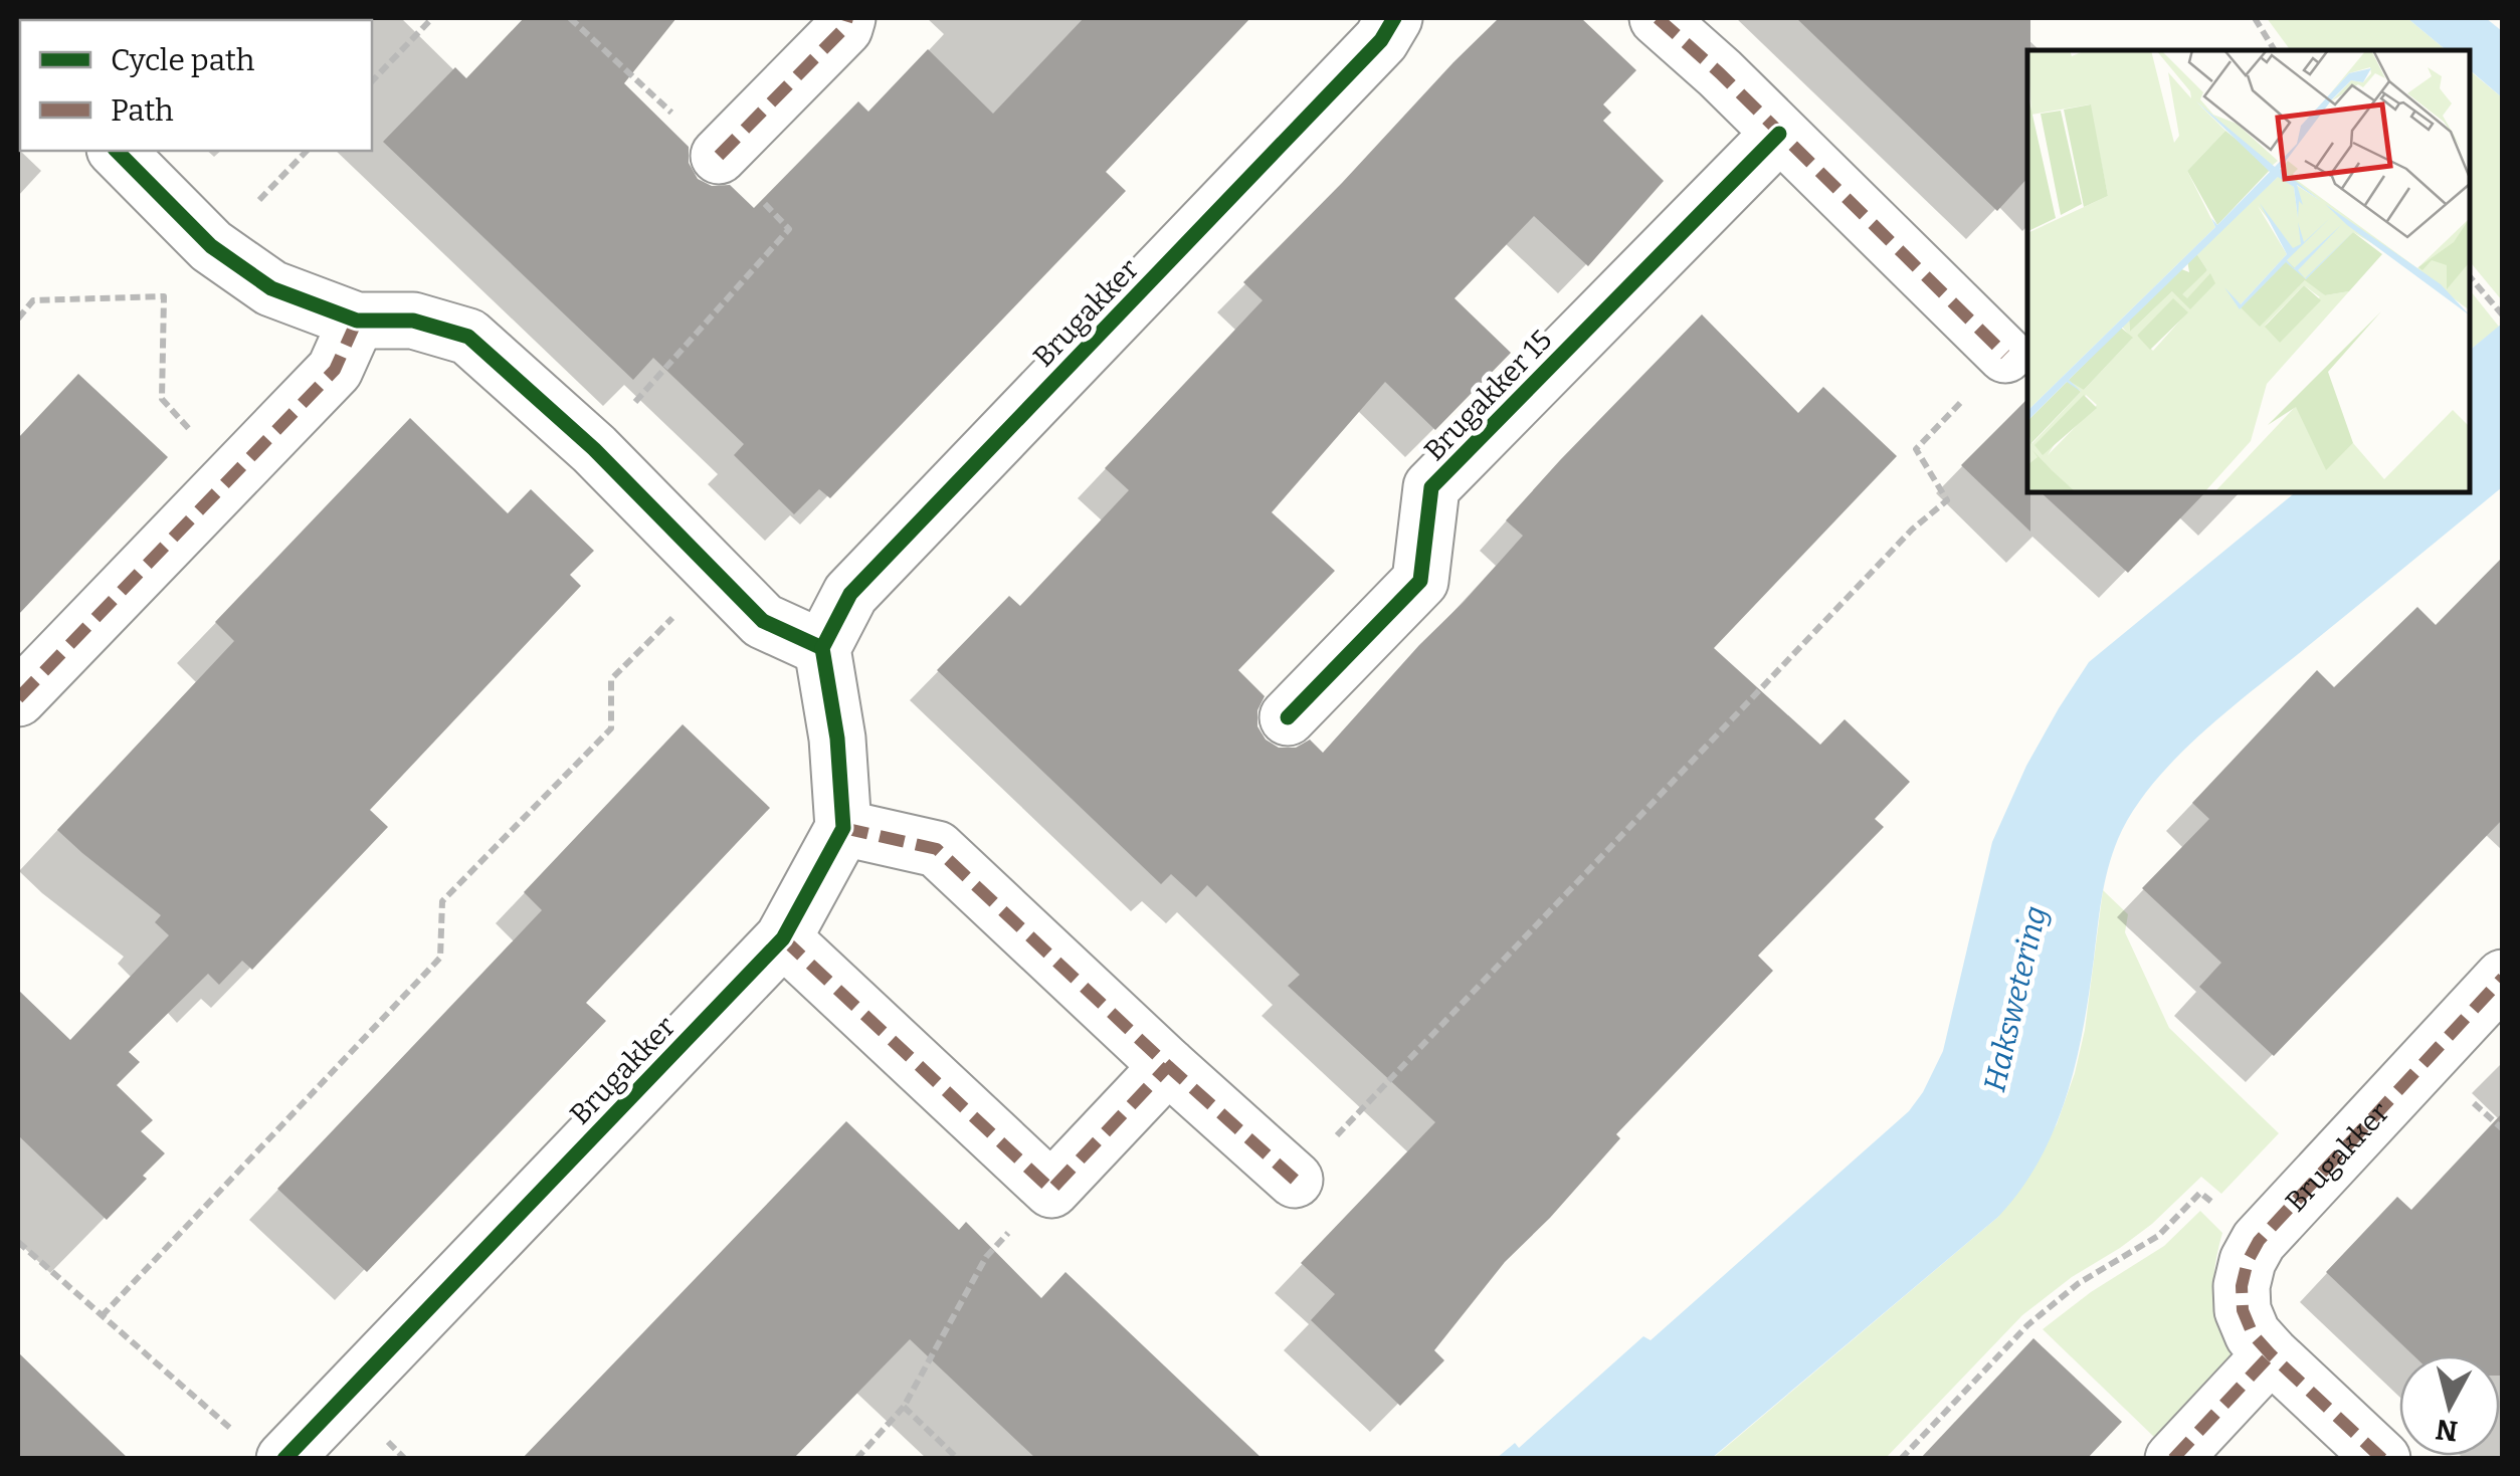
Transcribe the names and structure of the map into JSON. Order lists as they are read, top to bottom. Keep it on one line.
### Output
{"streets":{"street":["Brugakker","Brugakker 15"]},"water":["Hakswetering"],"legend":["Cycle path","Path"],"north":"bottom"}
